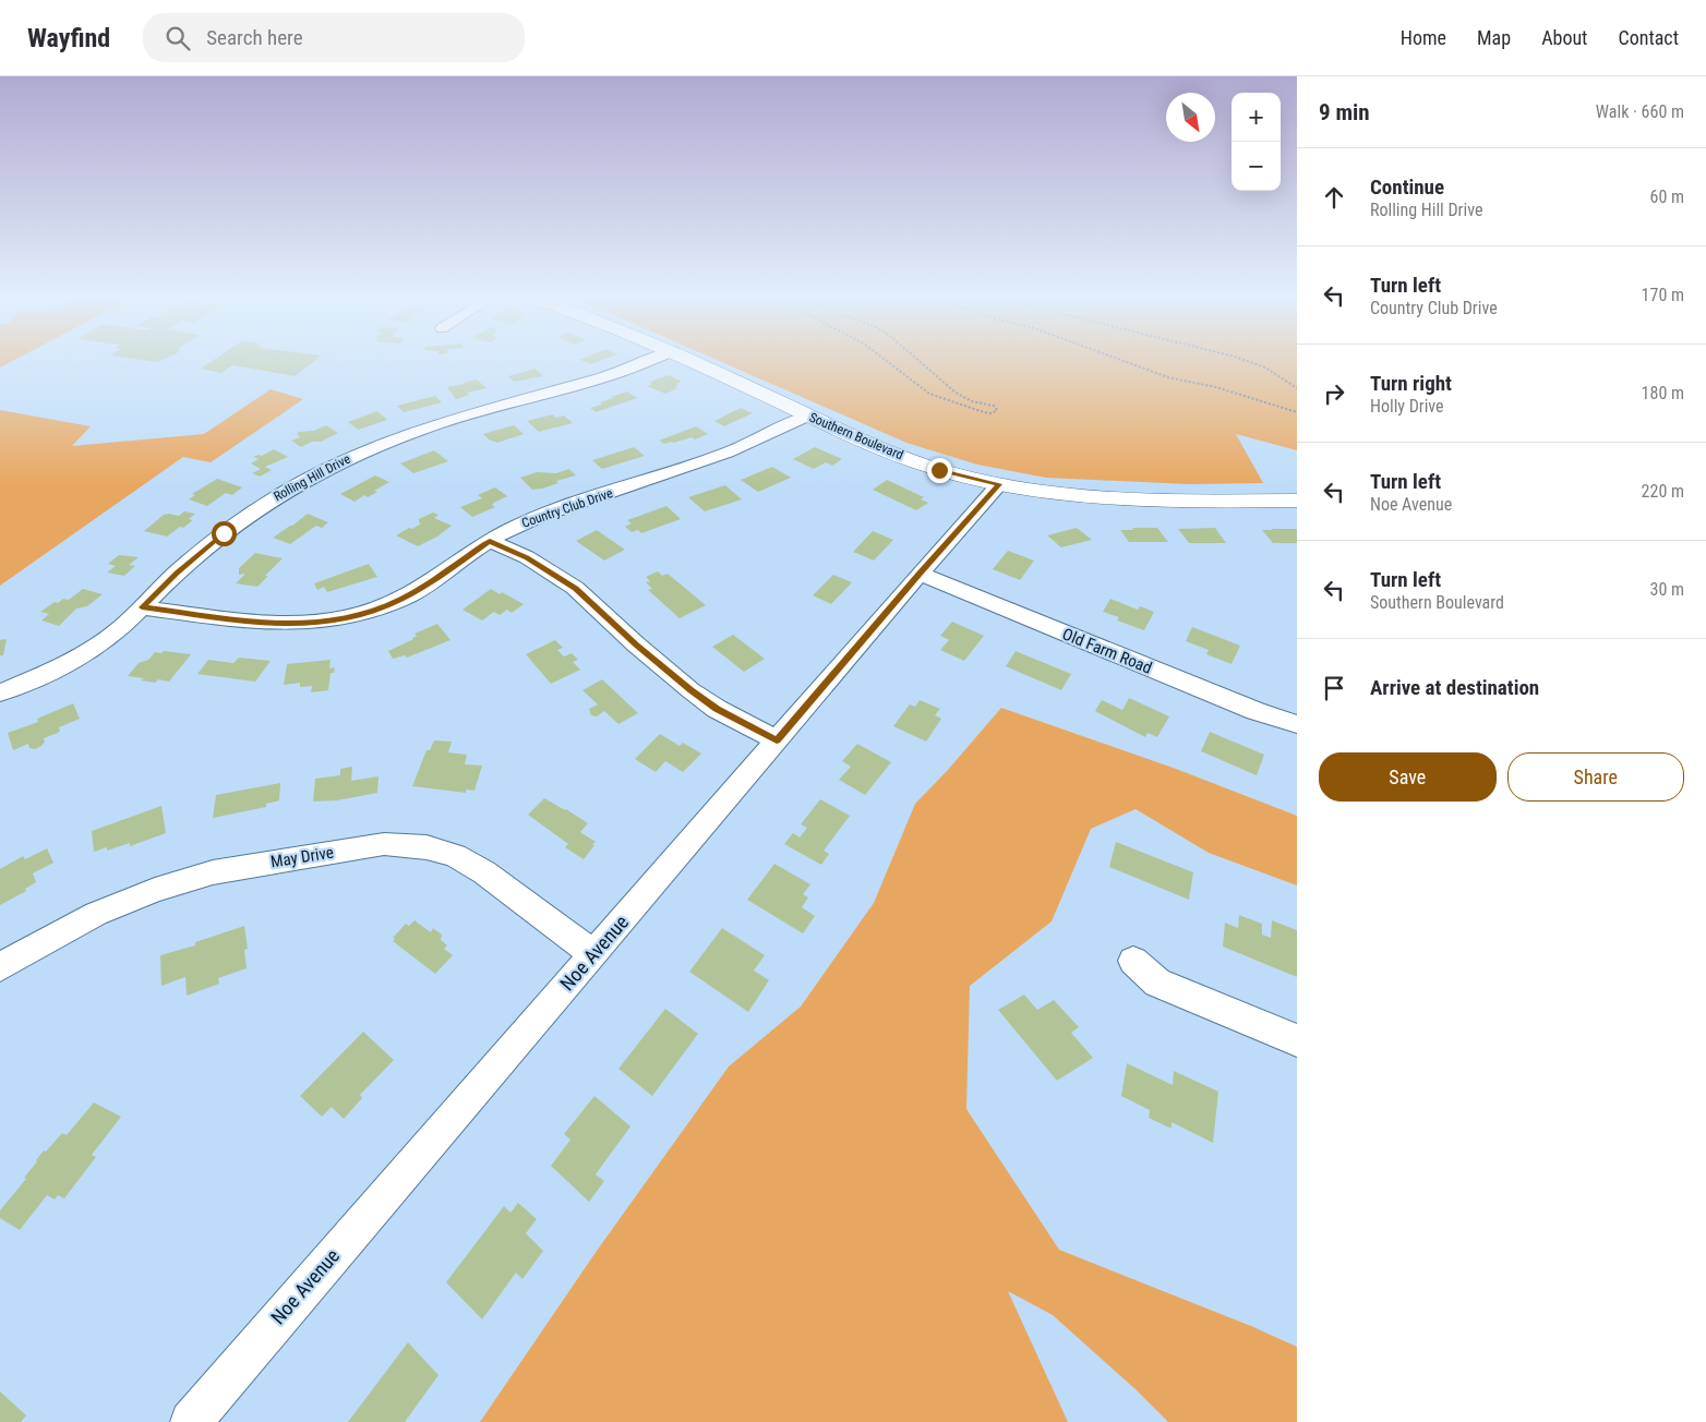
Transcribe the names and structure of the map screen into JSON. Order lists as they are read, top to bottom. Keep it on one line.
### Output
{"streets":{"main road":["Southern Boulevard"],"street":["Rolling Hill Drive","Country Club Drive","Old Farm Road","May Drive","Noe Avenue"]},"crossings":[["Southern Boulevard","Country Club Drive"],["Southern Boulevard","Noe Avenue"],["Rolling Hill Drive","Country Club Drive"],["Old Farm Road","Noe Avenue"],["May Drive","Noe Avenue"]],"north":"bottom right","page":{"header":"Wayfind","search":"Search here","nav":["Home","Map","About","Contact"],"heading":["9 min","Walk · 660 m"],"map_buttons":["+","−"],"list":[["Continue","Rolling Hill Drive","60 m"],["Turn left","Country Club Drive","170 m"],["Turn right","Holly Drive","180 m"],["Turn left","Noe Avenue","220 m"],["Turn left","Southern Boulevard","30 m"],"Arrive at destination"],"buttons":["Save","Share"]}}
